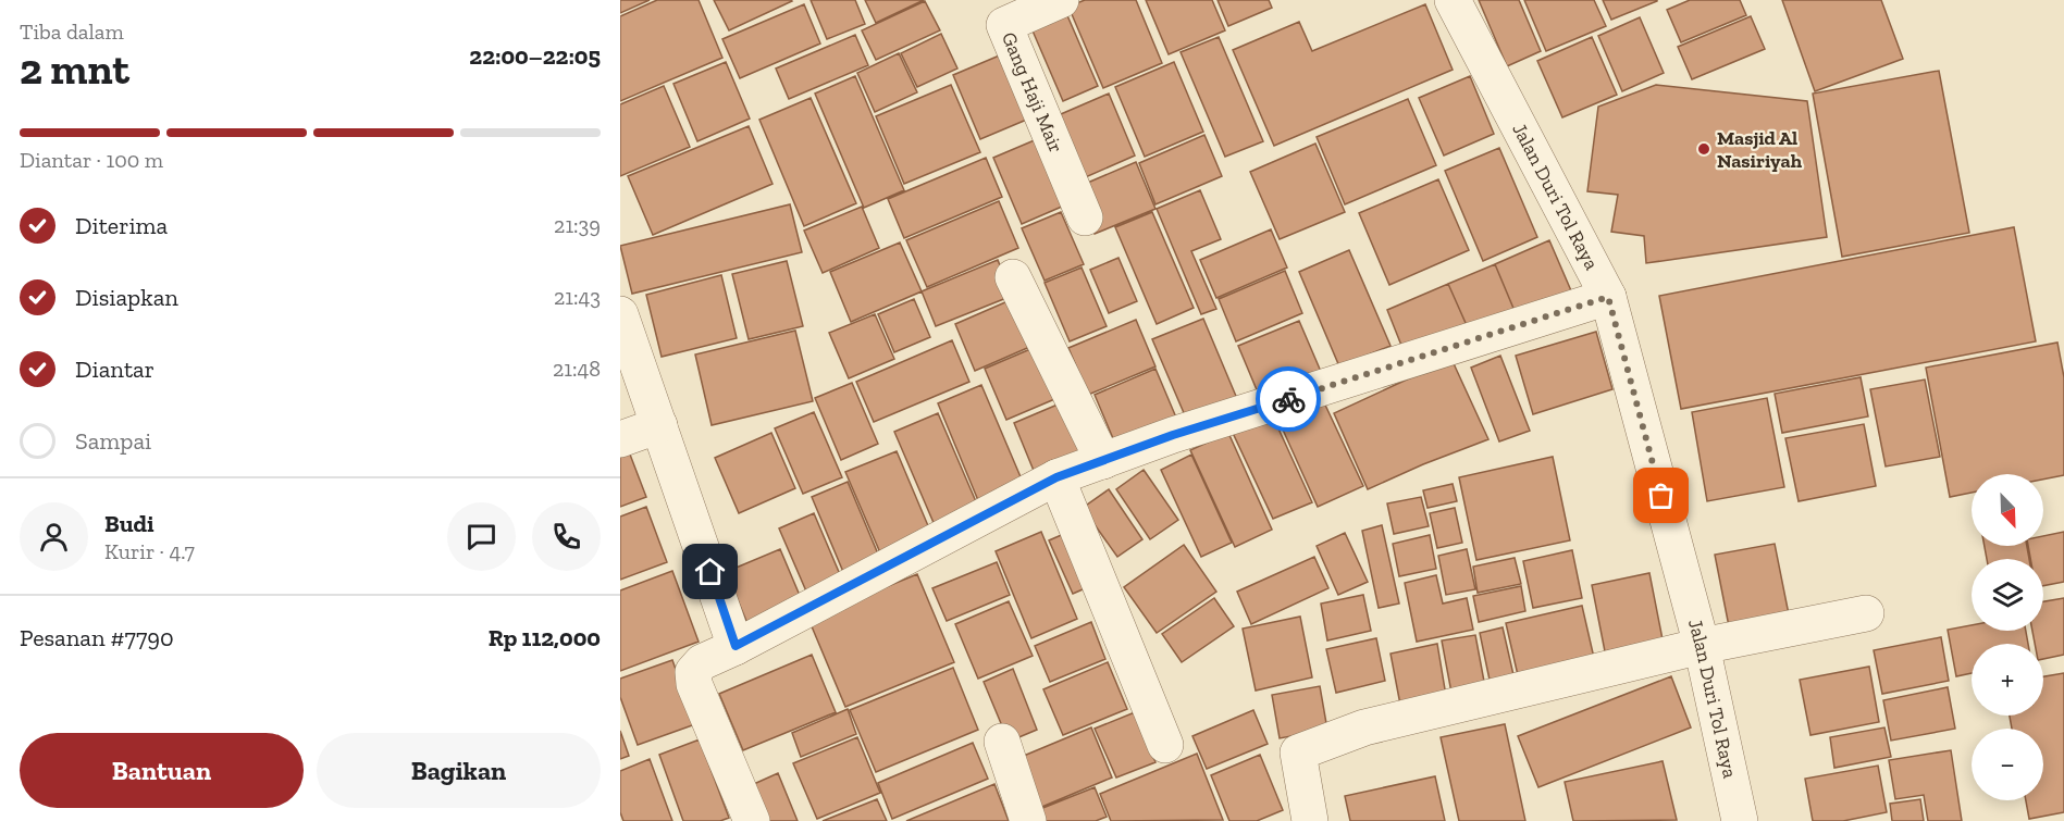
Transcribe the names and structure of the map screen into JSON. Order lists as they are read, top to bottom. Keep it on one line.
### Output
{"streets":{"street":["Gang Haji Mair","Jalan Duri Tol Raya"]},"places":["Masjid Al Nasiriyah"],"north":"bottom right","page":{"heading":["2 mnt","Tiba dalam","22:00–22:05"],"panel":["Budi","Kurir · 4.7","Pesanan #7790","Rp 112,000"],"bar":"Diantar · 100 m","list":[["Diterima","21:39"],["Disiapkan","21:43"],["Diantar","21:48"],"Sampai"],"map_buttons":["+","−"],"buttons":["Bantuan","Bagikan"]}}
